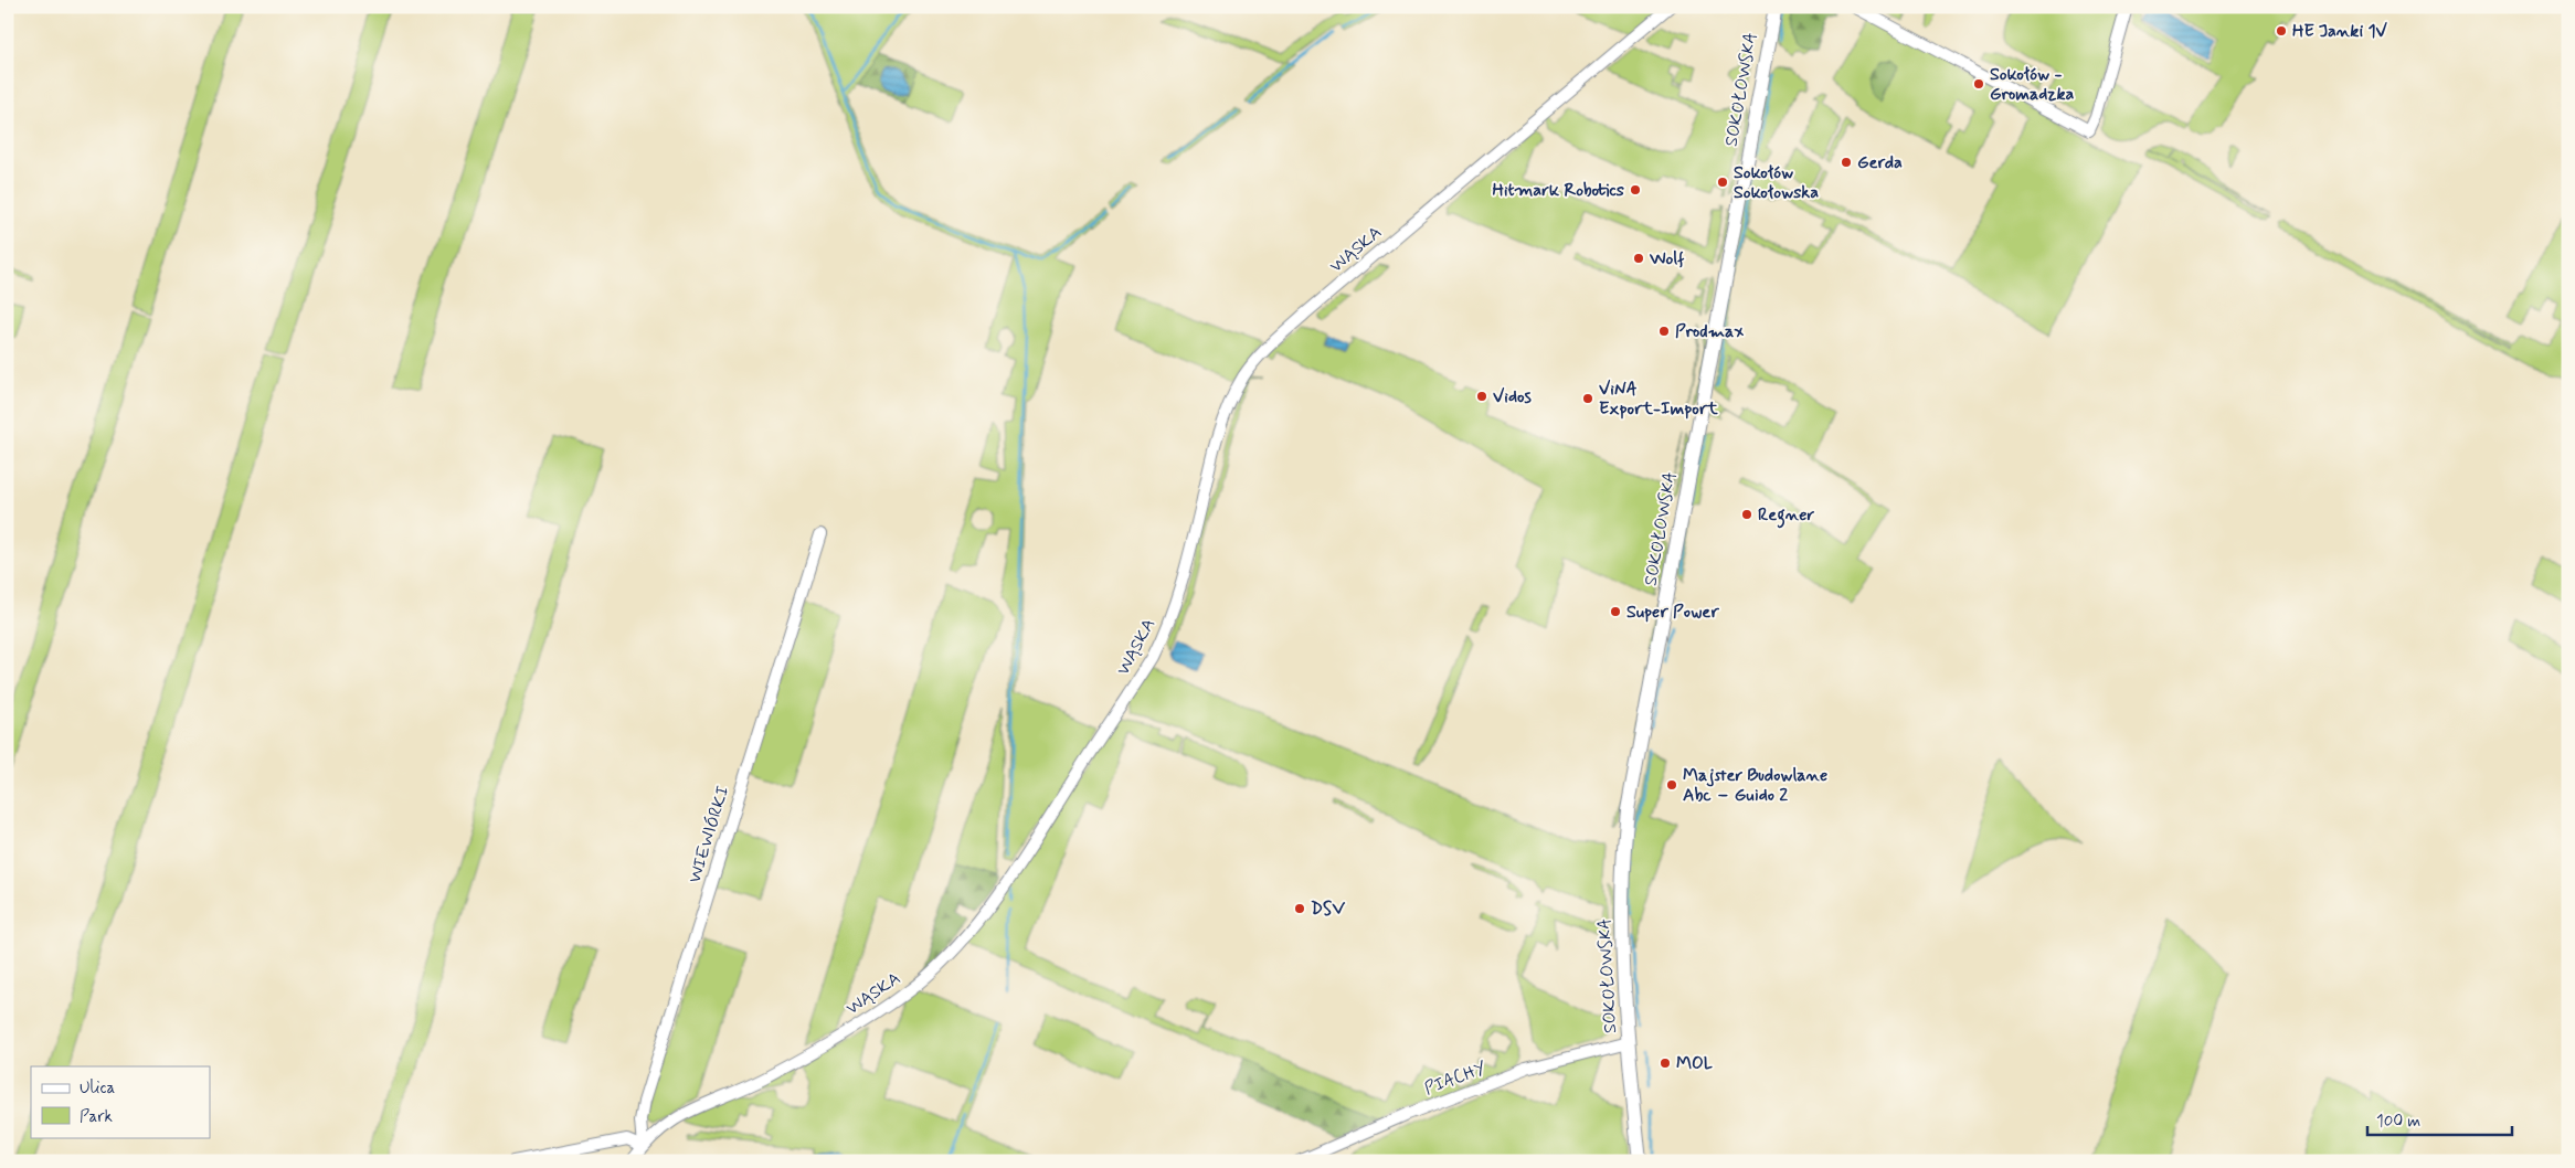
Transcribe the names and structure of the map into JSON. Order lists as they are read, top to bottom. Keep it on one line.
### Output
{"streets":{"street":["SOKOŁOWSKA","WĄSKA","WIEWIÓRKI","PIACHY"]},"crossings":[["SOKOŁOWSKA","PIACHY"],["WĄSKA","WIEWIÓRKI"]],"places":["HE Janki 1V","Sokołów - Gromadzka","Gerda","Sokołów Sokołowska","Hitmark Robotics","Wolf","Prodmax","Vidos","ViNA Export-Import","Regner","Super Power","Majster Budowlane Abc – Guido 2","DSV","MOL"],"legend":["Ulica","Park"],"scale_bar":"100 m"}
